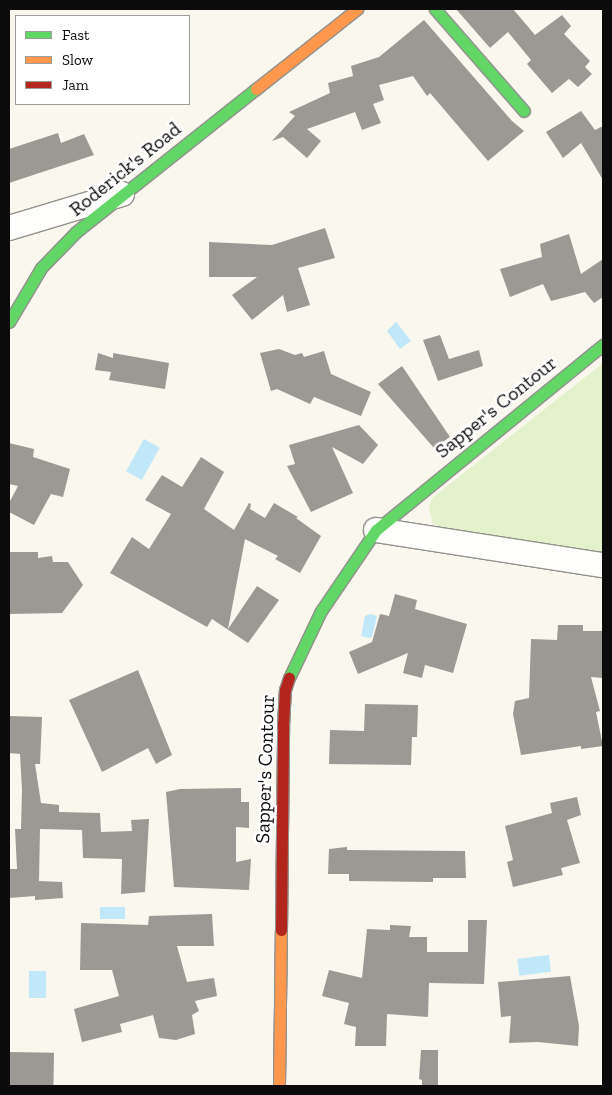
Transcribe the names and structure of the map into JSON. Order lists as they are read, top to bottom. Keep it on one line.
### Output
{"streets":{"street":["Roderick's Road","Sapper's Contour"]},"legend":["Fast","Slow","Jam"]}
